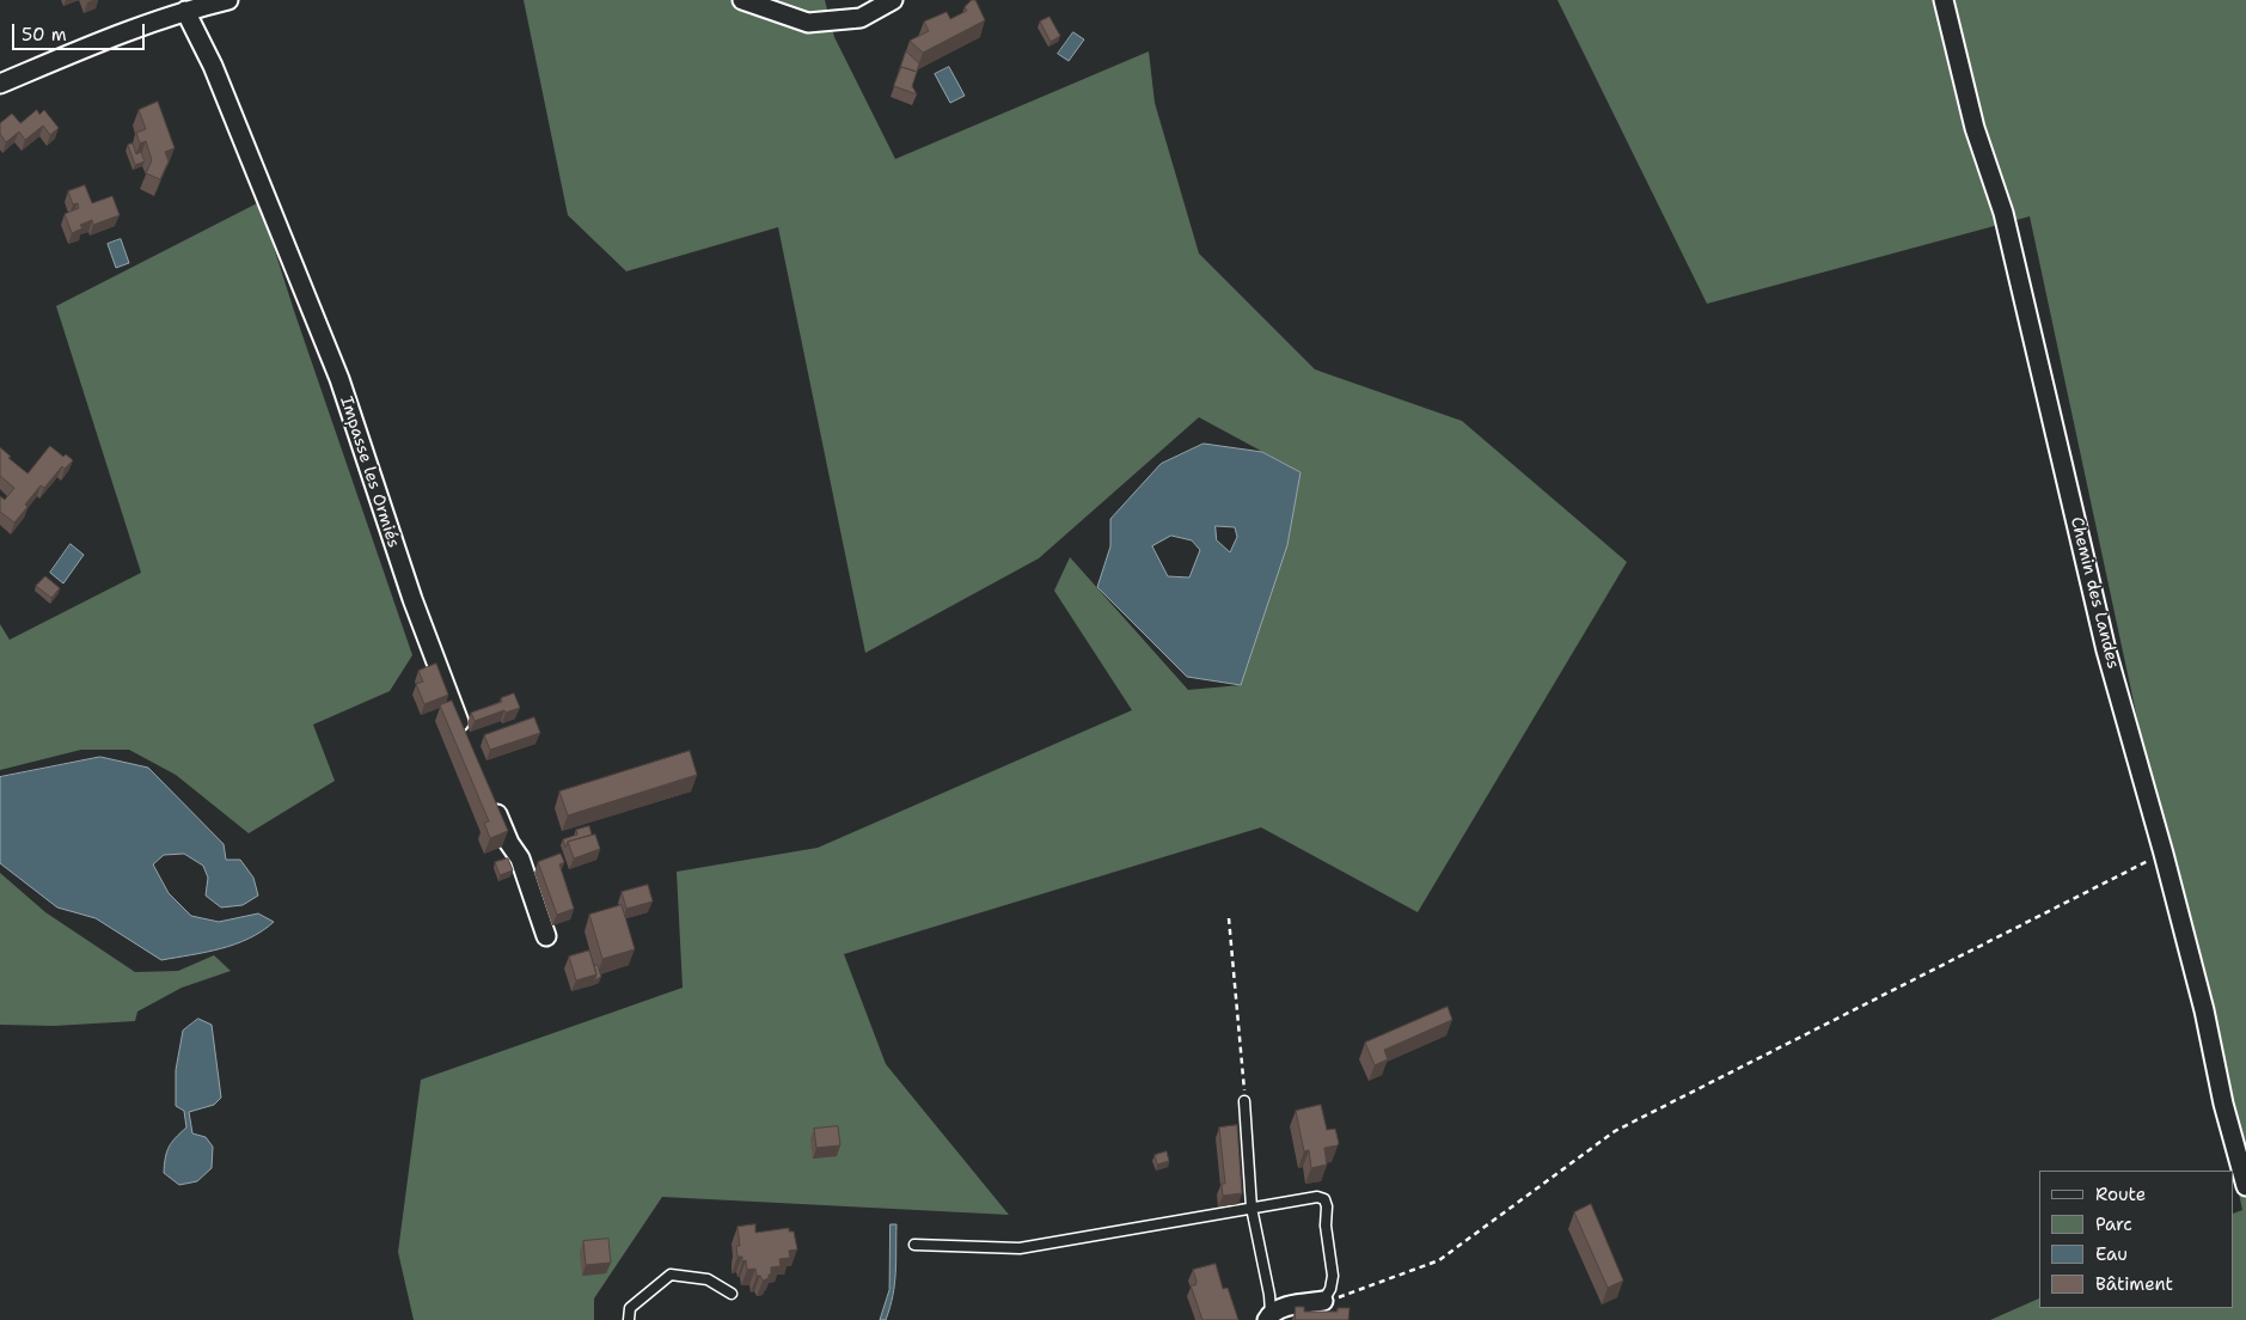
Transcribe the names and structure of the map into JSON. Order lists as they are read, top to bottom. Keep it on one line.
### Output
{"streets":{"street":["Impasse les Ormiés","Chemin des Landes"]},"legend":["Route","Parc","Eau","Bâtiment"],"scale_bar":"50 m"}
